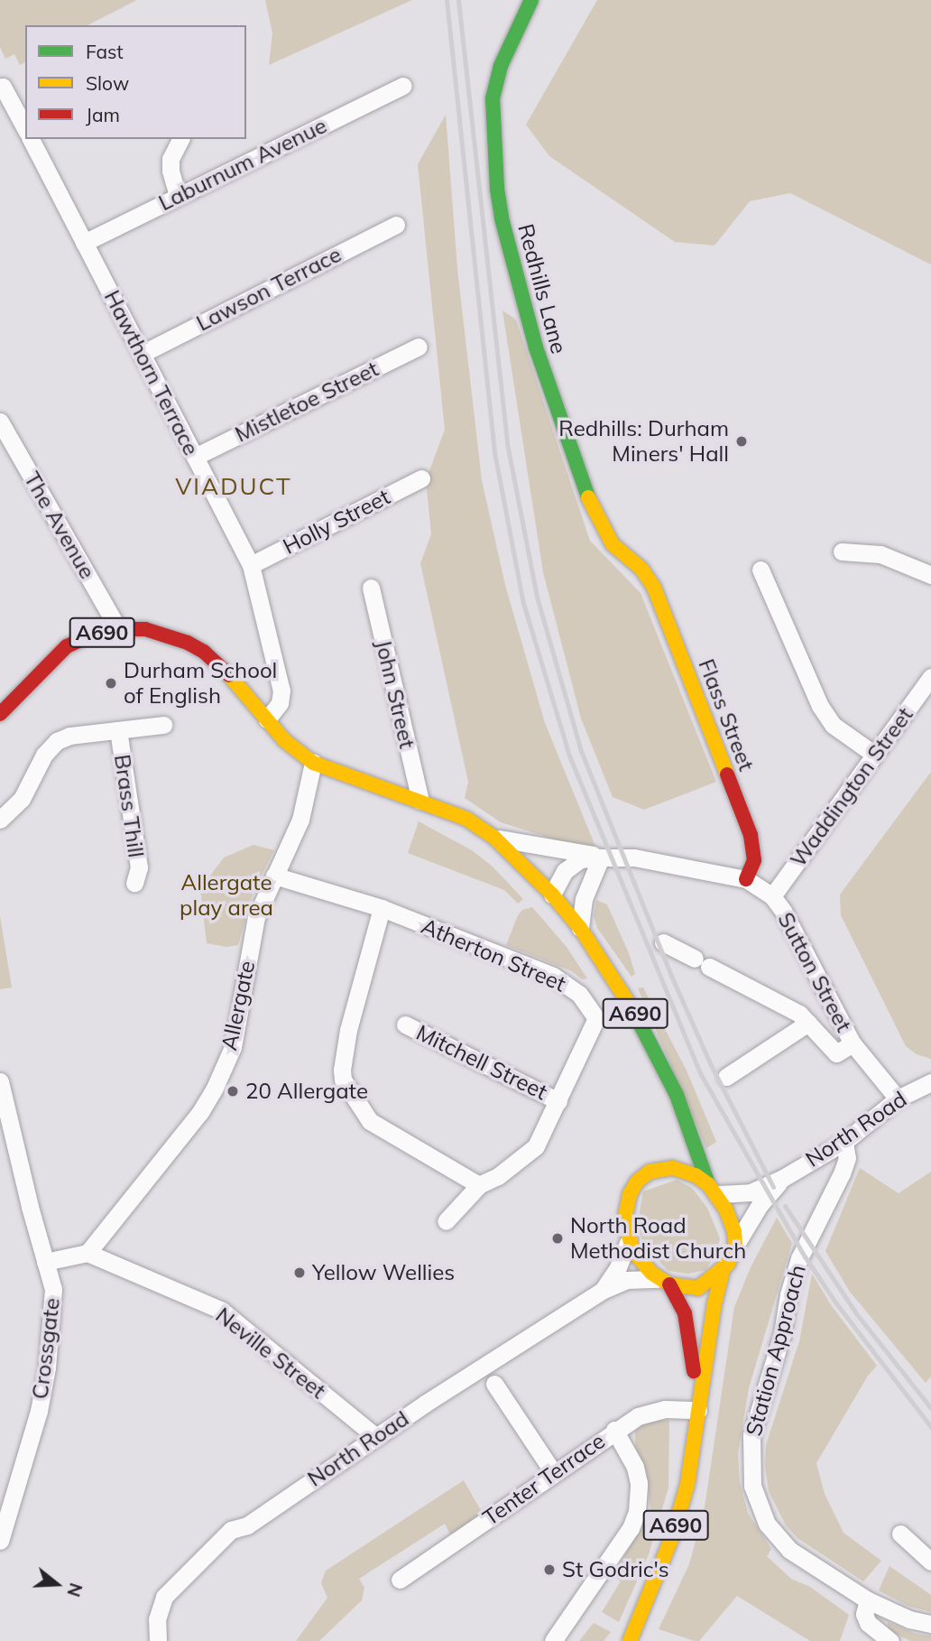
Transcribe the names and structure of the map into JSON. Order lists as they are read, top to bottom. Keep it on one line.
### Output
{"streets":{"main road":["Redhills Lane","A690","Flass Street","Sutton Street"],"street":["Laburnum Avenue","Lawson Terrace","Hawthorn Terrace","Mistletoe Street","Holly Street","The Avenue","John Street","Waddington Street","Brass Thill","Atherton Street","Allergate","Mitchell Street","North Road","Crossgate","Station Approach","Neville Street","Tenter Terrace"]},"crossings":[["Laburnum Avenue","Hawthorn Terrace"],["Lawson Terrace","Hawthorn Terrace"],["Redhills Lane","Flass Street"],["Hawthorn Terrace","Mistletoe Street"],["Hawthorn Terrace","Holly Street"],["Hawthorn Terrace","A690"],["The Avenue","A690"],["A690","Sutton Street"],["A690","Allergate"],["A690","North Road"],["A690","Tenter Terrace"],["John Street","Sutton Street"],["Flass Street","Sutton Street"],["Waddington Street","Sutton Street"],["Atherton Street","Allergate"],["Atherton Street","Mitchell Street"],["Sutton Street","Allergate"],["Sutton Street","North Road"],["Allergate","Neville Street"],["North Road","Station Approach"],["North Road","Neville Street"]],"districts":["VIADUCT"],"parks":["Allergate play area"],"places":["Redhills: Durham Miners' Hall","Durham School of English","20 Allergate","North Road Methodist Church","Yellow Wellies","St Godric's"],"legend":["Fast","Slow","Jam"],"north":"right"}
